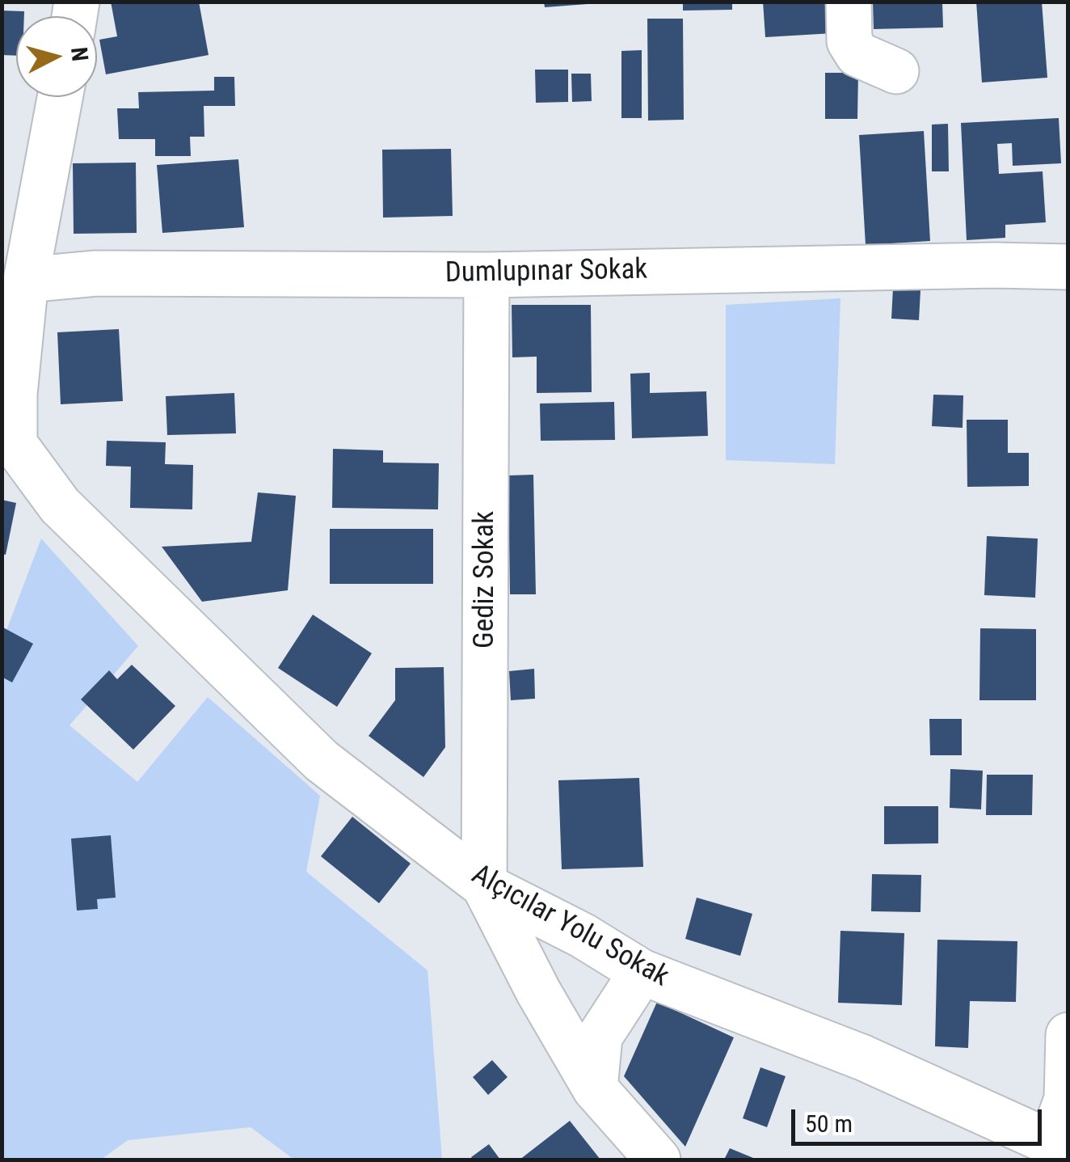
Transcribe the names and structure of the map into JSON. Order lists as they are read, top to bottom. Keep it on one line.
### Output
{"streets":{"street":["Dumlupınar Sokak","Gediz Sokak","Alçıcılar Yolu Sokak"]},"crossings":[["Dumlupınar Sokak","Gediz Sokak"],["Gediz Sokak","Alçıcılar Yolu Sokak"]],"scale_bar":"50 m","north":"right"}
